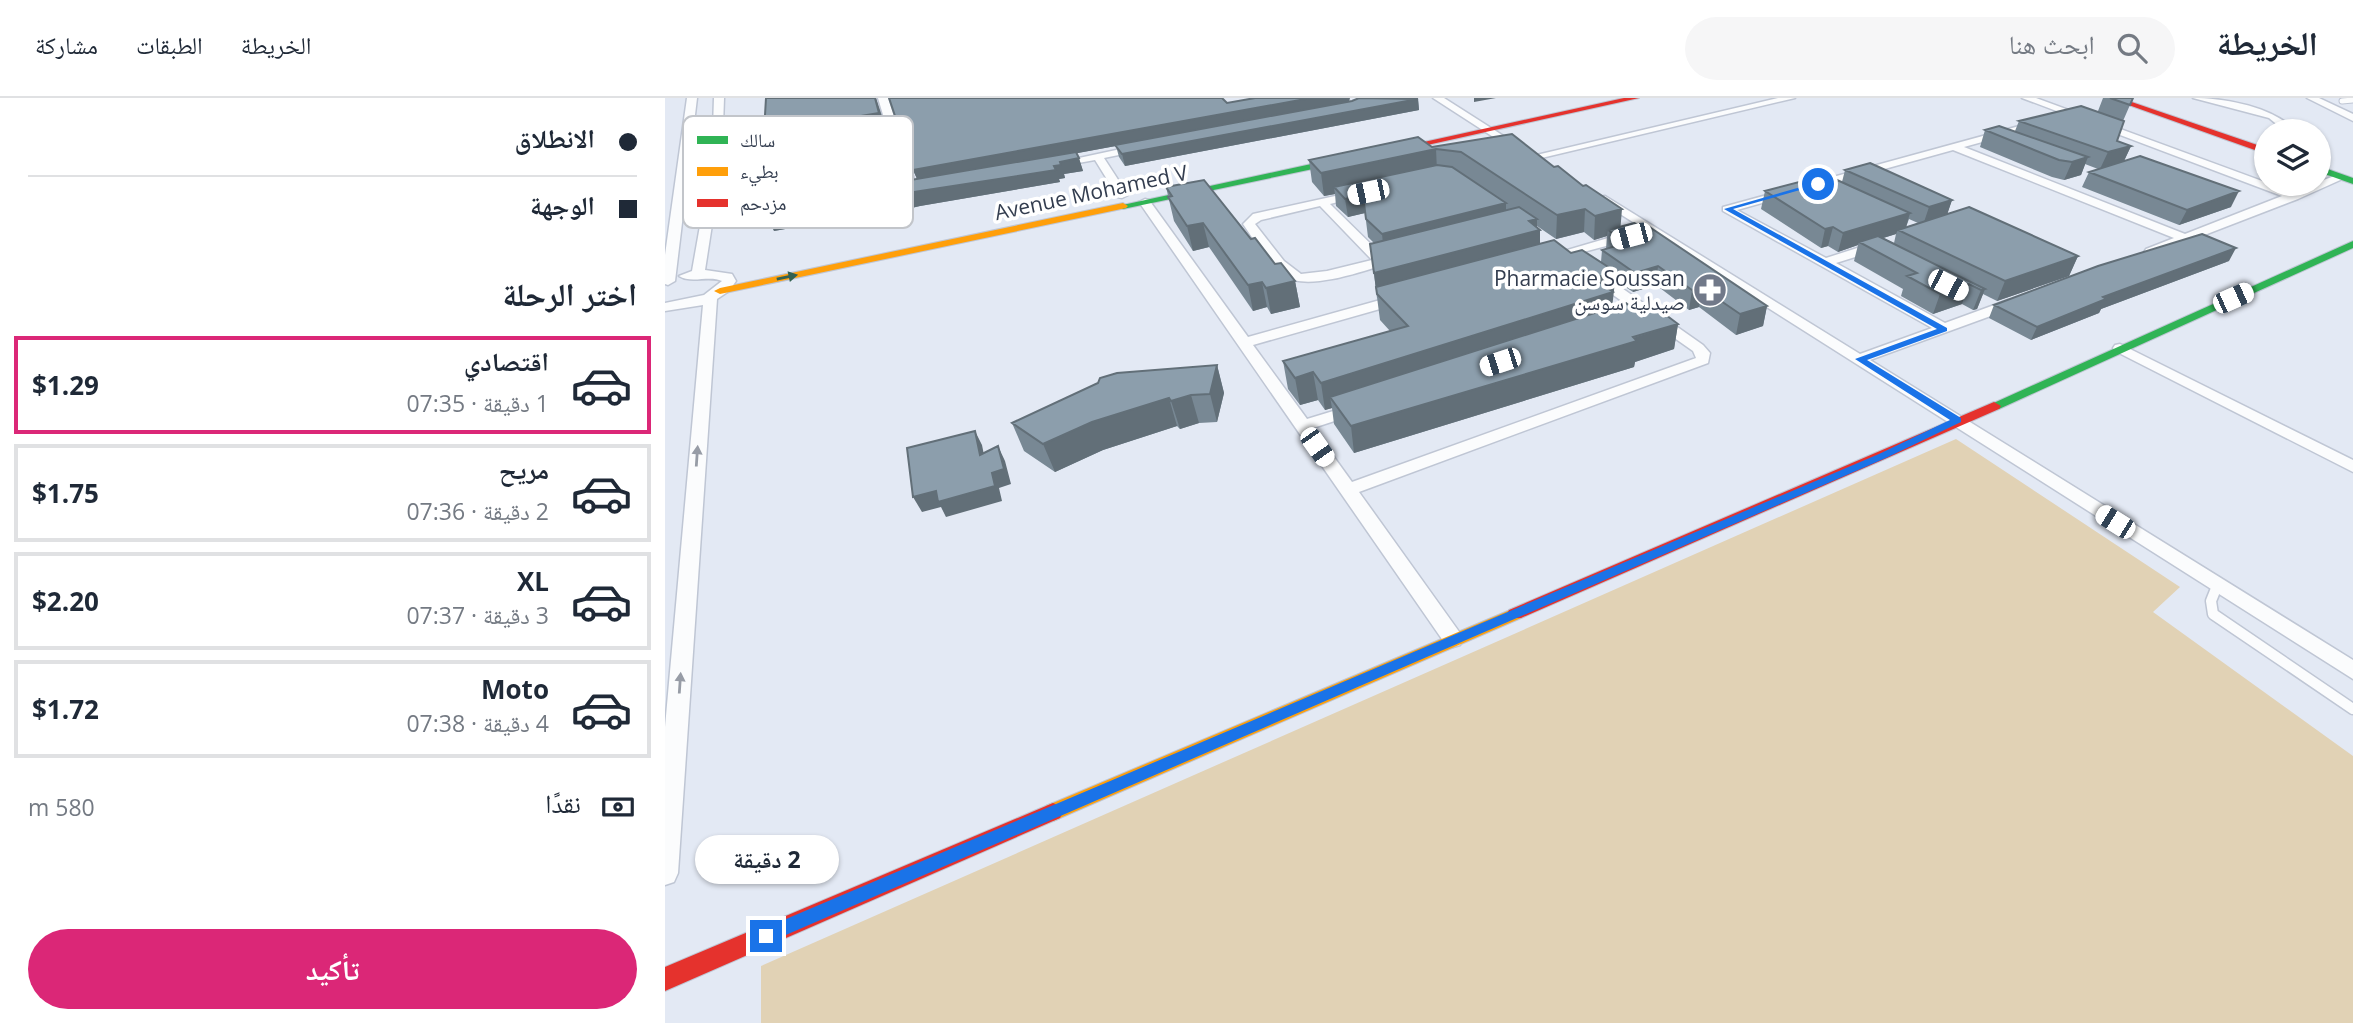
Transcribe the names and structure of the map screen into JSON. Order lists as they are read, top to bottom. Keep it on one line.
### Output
{"streets":{"street":["Avenue Mohamed V"]},"places":{"pharmacy":["Pharmacie Soussan صيدلية سوسن"]},"legend":["سالك","بطيء","مزدحم"],"page":{"header":"الخريطة","search":"ابحث هنا","nav":["الخريطة","الطبقات","مشاركة"],"banner":["الانطلاق","الوجهة"],"heading":"اختر الرحلة","list":[{"name":"اقتصادي","note":"1 دقيقة · 07:35","value":"$1.29"},{"name":"مريح","note":"2 دقيقة · 07:36","value":"$1.75"},{"name":"XL","note":"3 دقيقة · 07:37","value":"$2.20"},{"name":"Moto","note":"4 دقيقة · 07:38","value":"$1.72"}],"pay":["نقدًا","580 m"],"bubble":"2 دقيقة","buttons":"تأكيد"}}
